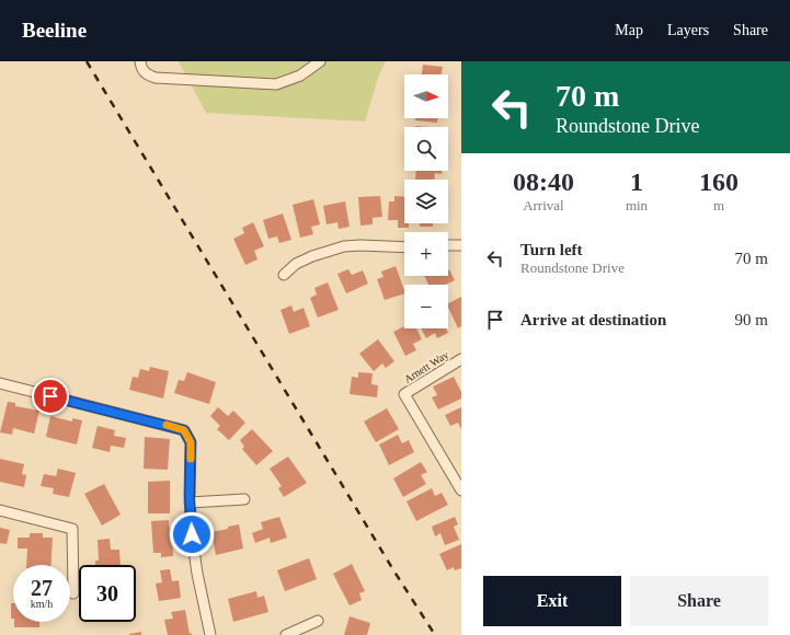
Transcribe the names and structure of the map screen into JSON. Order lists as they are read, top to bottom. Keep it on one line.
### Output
{"streets":{"street":["Arnett Way"]},"north":"right","page":{"header":"Beeline","nav":["Map","Layers","Share"],"turn":["70 m","Roundstone Drive"],"map_buttons":["+","−"],"eta":["08:40","Arrival","1","min","160","m"],"list":[{"name":"Turn left","note":"Roundstone Drive","value":"70 m"},{"name":"Arrive at destination","value":"90 m"}],"speed":"27 km/h","limit":"30","buttons":["Exit","Share"]}}
